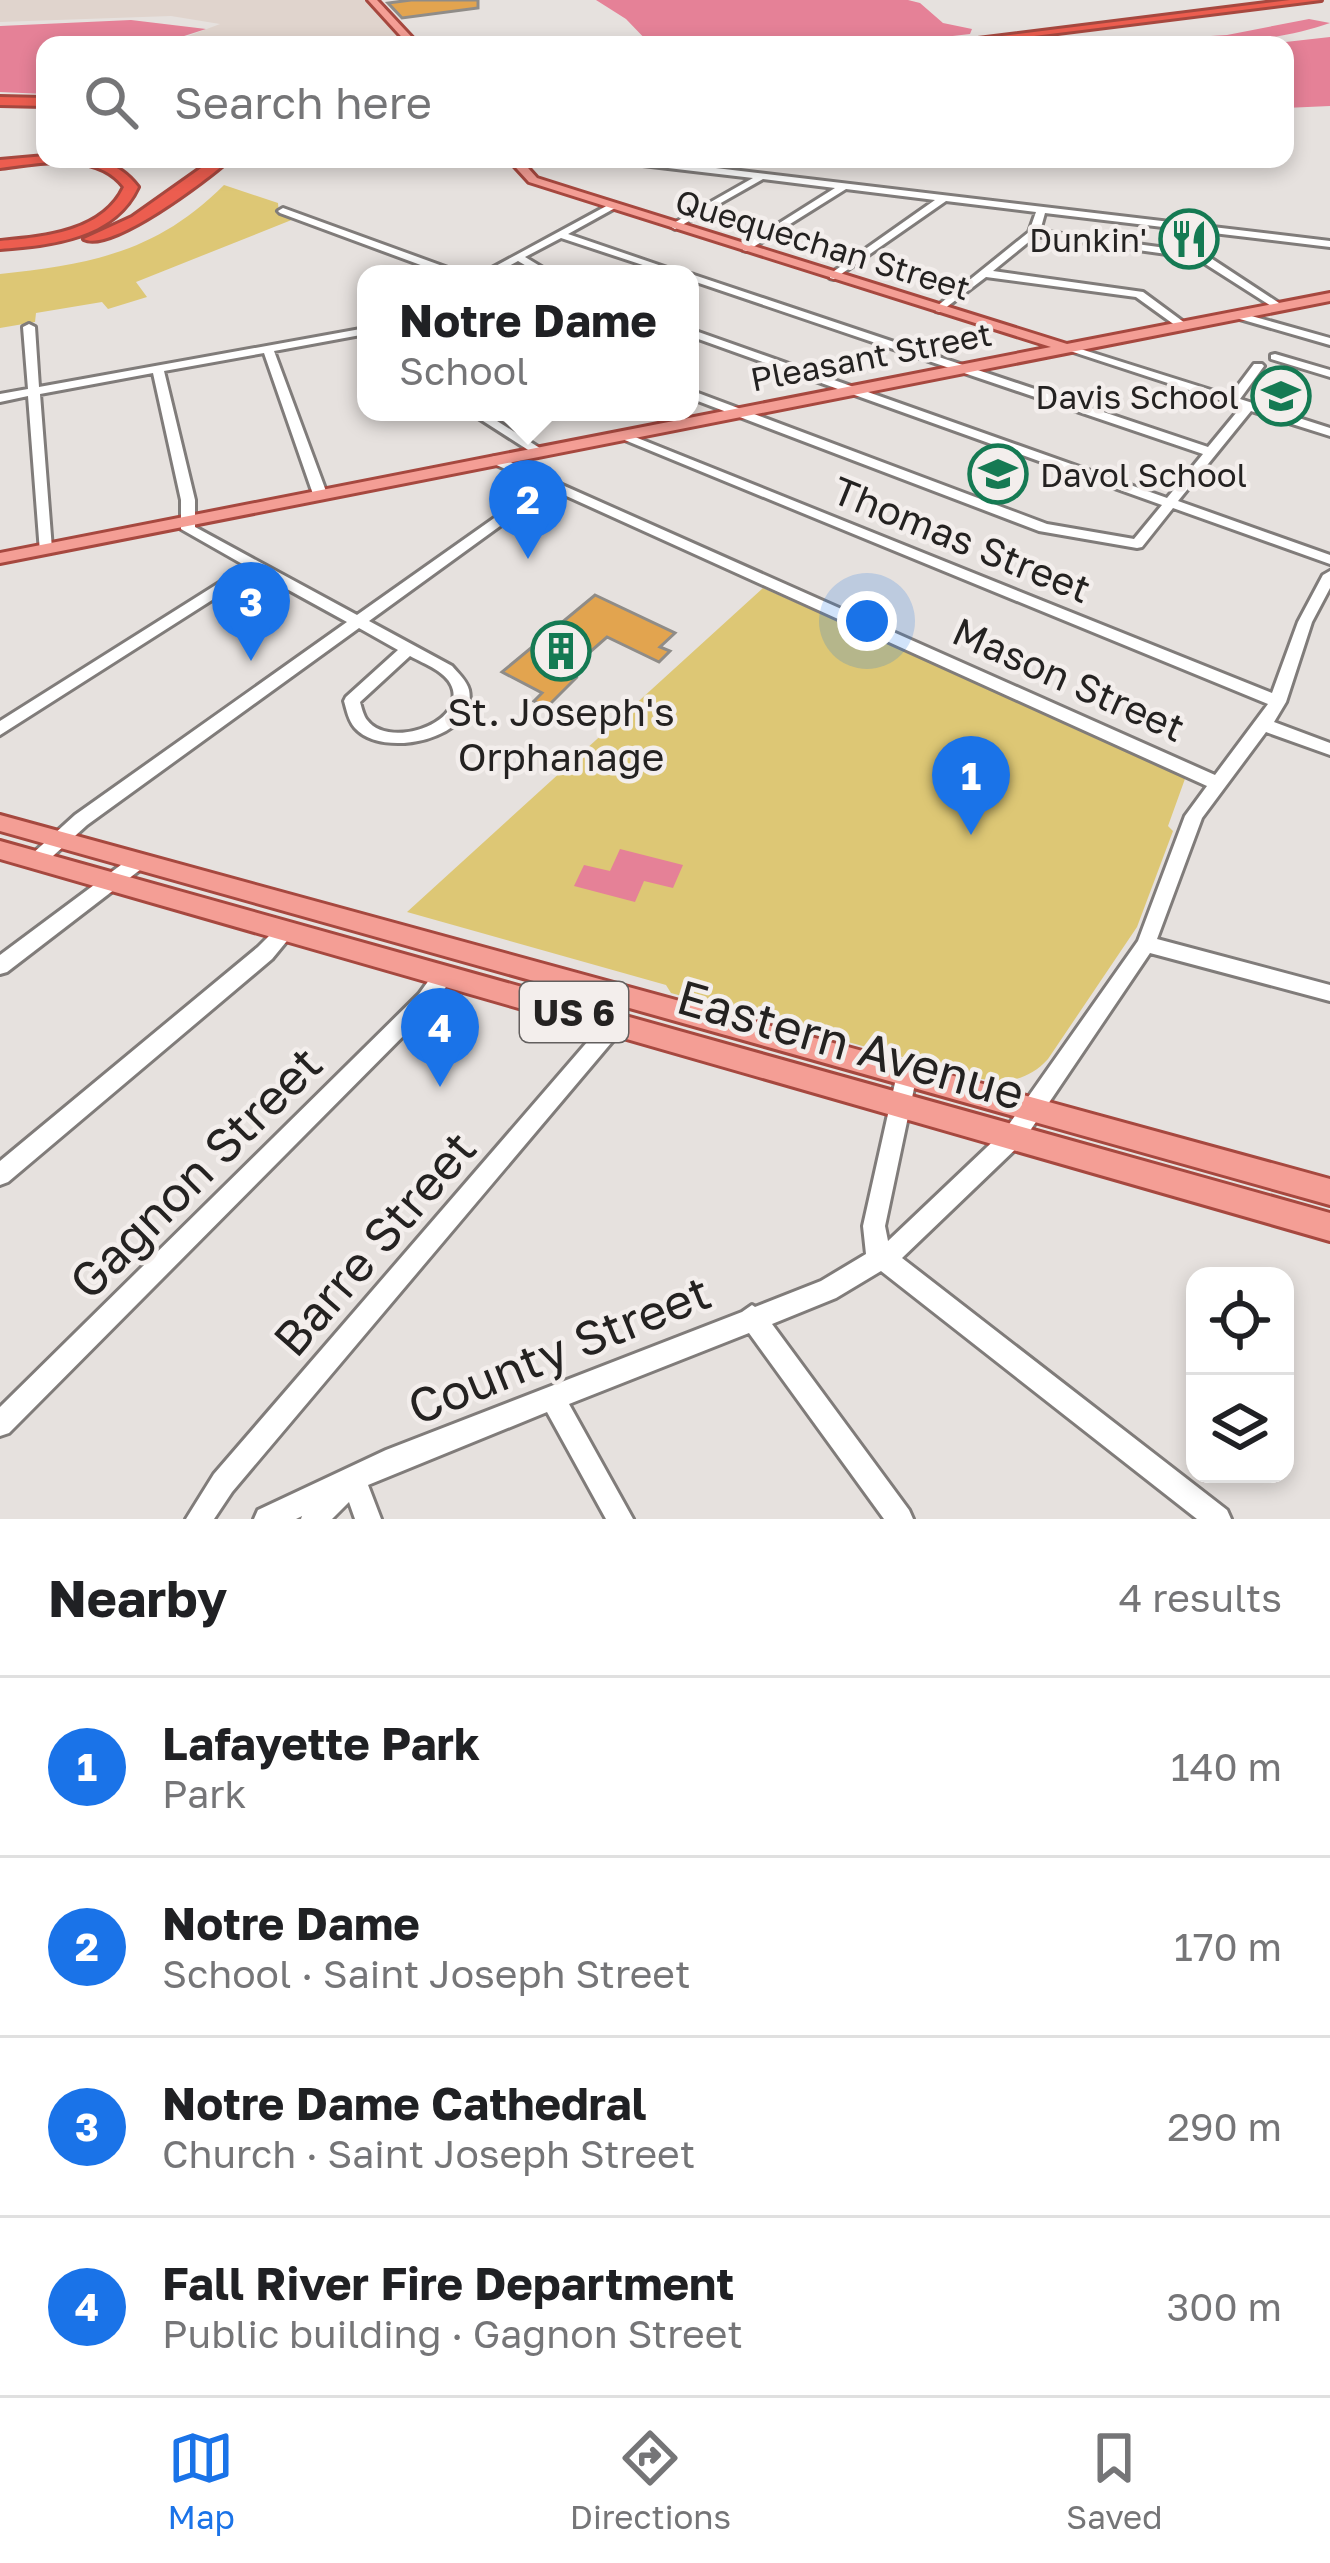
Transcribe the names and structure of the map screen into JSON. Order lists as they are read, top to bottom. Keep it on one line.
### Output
{"streets":{"main road":["Quequechan Street","Pleasant Street","US 6","Eastern Avenue"],"street":["Thomas Street","Mason Street","Gagnon Street","Barre Street","County Street"]},"crossings":[["Quequechan Street","Pleasant Street"],["Pleasant Street","Thomas Street"],["Pleasant Street","Mason Street"],["Thomas Street","County Street"],["Mason Street","County Street"],["Eastern Avenue","Gagnon Street"],["Eastern Avenue","Barre Street"],["Eastern Avenue","County Street"]],"places":{"restaurant":["Dunkin'"],"school or university":["Davis School","Davol School"],"building":["St. Joseph's Orphanage"]},"page":{"search":"Search here","popup":["Notre Dame","School"],"pins":["2","3","1","4"],"heading":["Nearby","4 results"],"list":[{"mark":"1","name":"Lafayette Park","note":"Park","value":"140 m"},{"mark":"2","name":"Notre Dame","note":"School · Saint Joseph Street","value":"170 m"},{"mark":"3","name":"Notre Dame Cathedral","note":"Church · Saint Joseph Street","value":"290 m"},{"mark":"4","name":"Fall River Fire Department","note":"Public building · Gagnon Street","value":"300 m"}],"nav":["Map","Directions","Saved"]}}
